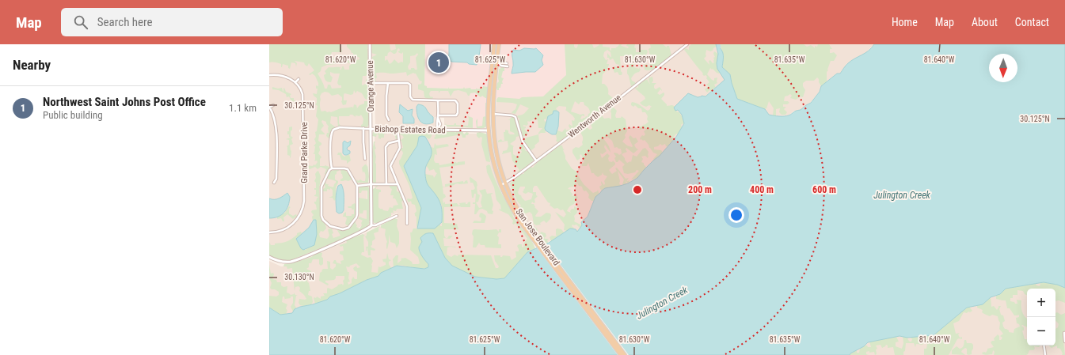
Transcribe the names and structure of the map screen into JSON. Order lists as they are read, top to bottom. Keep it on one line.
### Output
{"streets":{"main road":["San Jose Boulevard"],"street":["Orange Avenue","Wentworth Avenue","Bishop Estates Road","Grand Parke Drive"]},"crossings":[["Orange Avenue","Bishop Estates Road"],["Wentworth Avenue","San Jose Boulevard"],["Bishop Estates Road","San Jose Boulevard"]],"water":["Julington Creek"],"north":"bottom","page":{"header":"Map","search":"Search here","nav":["Home","Map","About","Contact"],"heading":"Nearby","pins":"1","list":[{"mark":"1","name":"Northwest Saint Johns Post Office","note":"Public building","value":"1.1 km"}],"map_buttons":["+","−"]},"coordinates":["81.620°W","81.625°W","81.630°W","81.635°W","81.640°W","30.125°N","30.130°N"],"rings":["200 m","400 m","600 m"]}
